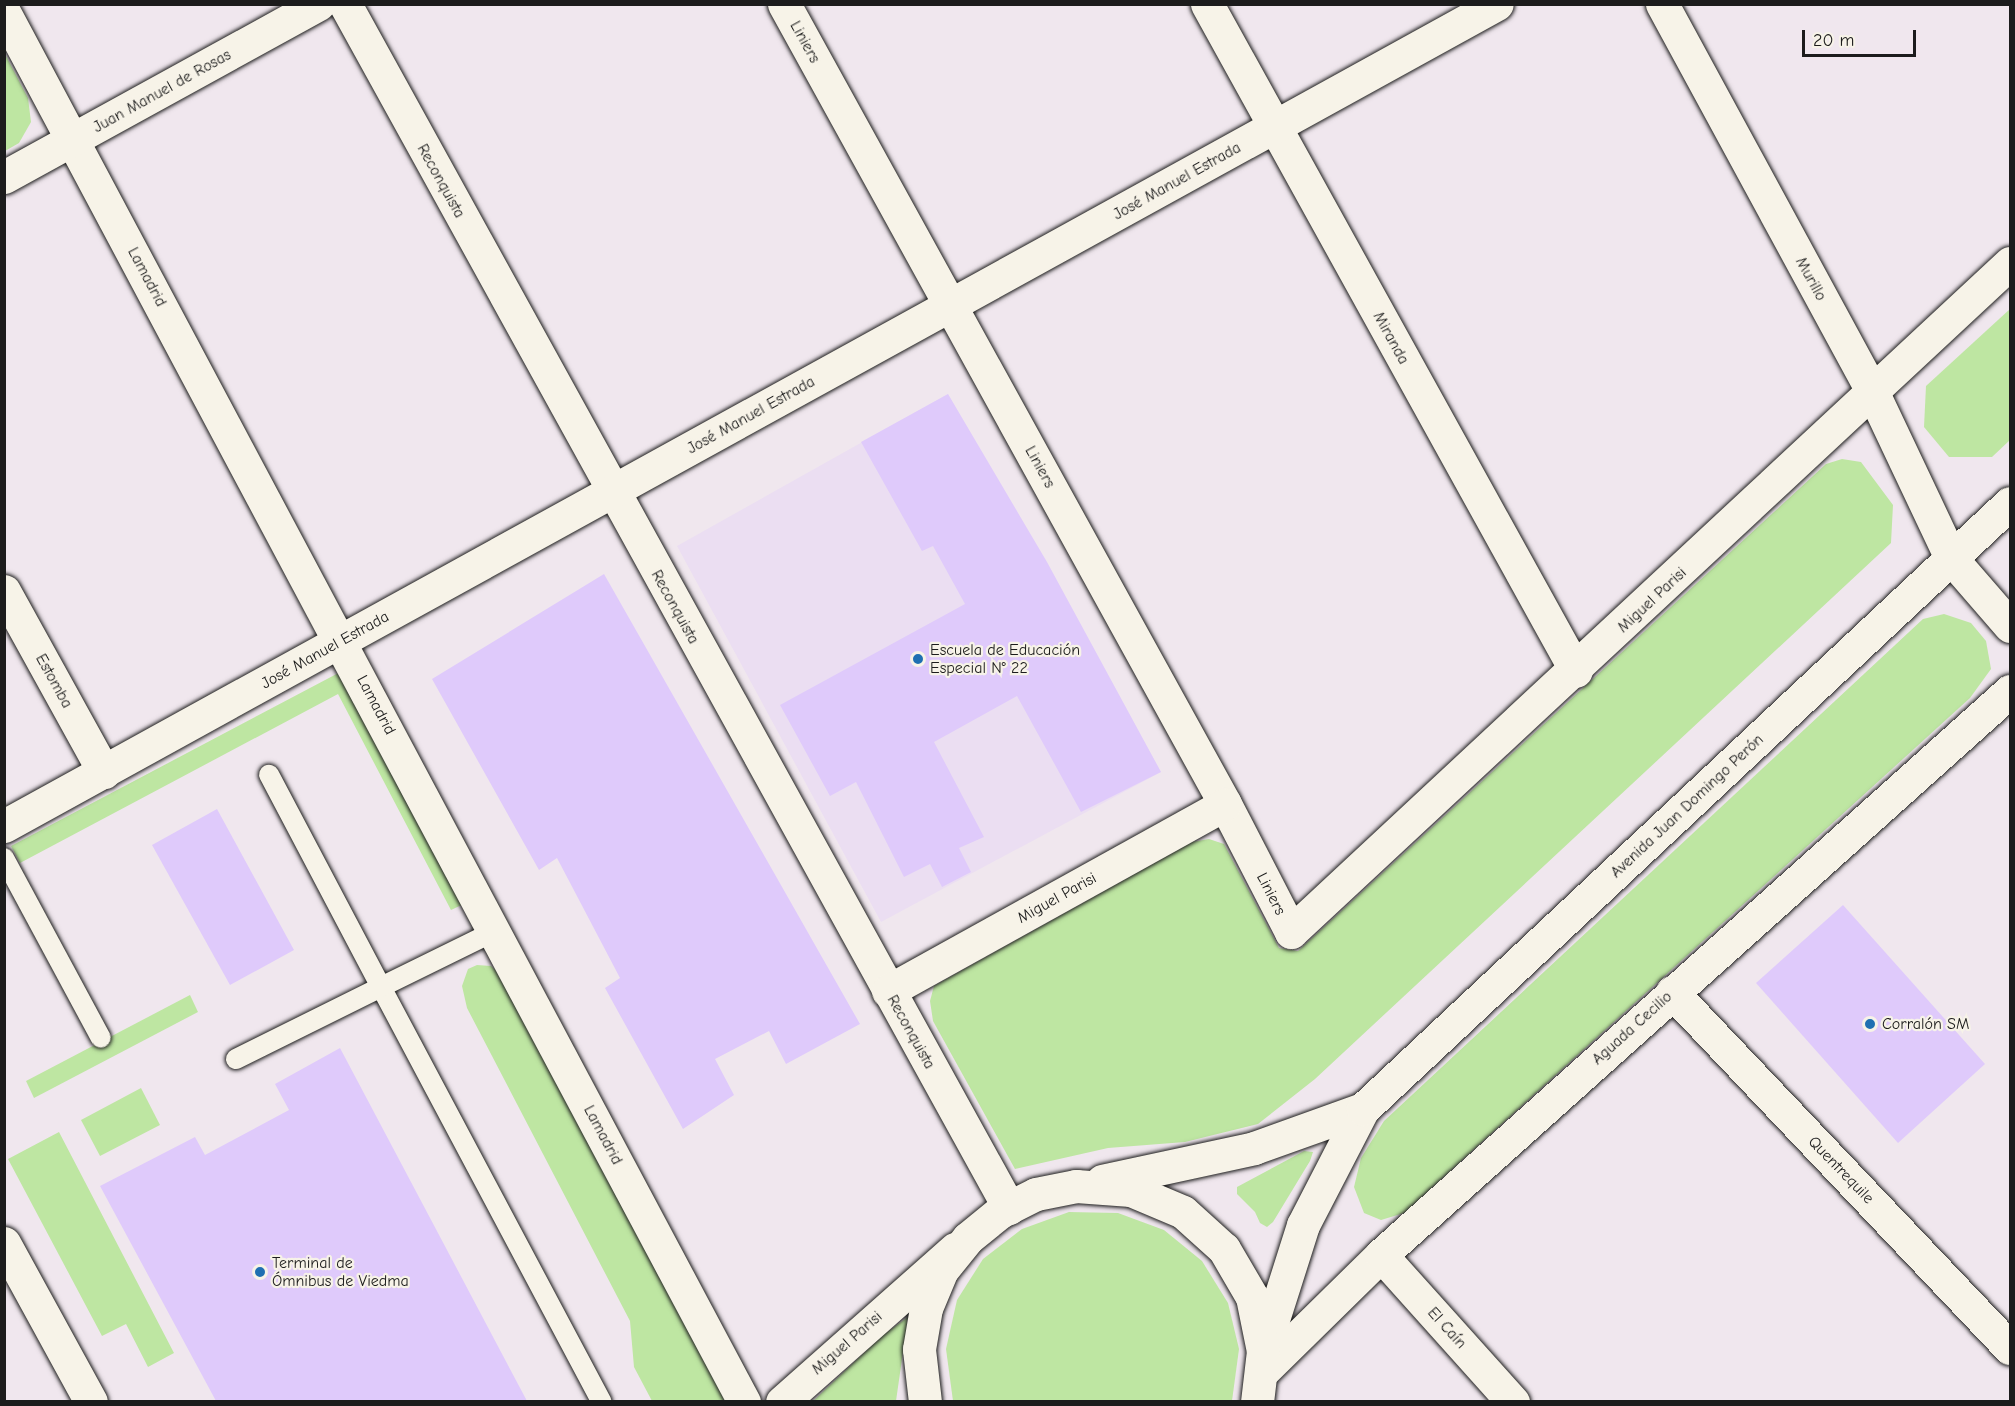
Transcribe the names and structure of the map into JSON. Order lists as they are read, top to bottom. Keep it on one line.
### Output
{"streets":{"street":["Liniers","Juan Manuel de Rosas","Reconquista","José Manuel Estrada","Lamadrid","Murillo","Miranda","Miguel Parisi","Estomba","Avenida Juan Domingo Perón","Aguada Cecilio","Quentrequile","El Caín"]},"crossings":[["Liniers","José Manuel Estrada"],["Liniers","Miguel Parisi"],["Juan Manuel de Rosas","Lamadrid"],["Reconquista","José Manuel Estrada"],["Reconquista","Miguel Parisi"],["Reconquista","Avenida Juan Domingo Perón"],["José Manuel Estrada","Lamadrid"],["José Manuel Estrada","Miranda"],["José Manuel Estrada","Estomba"],["Murillo","Miguel Parisi"],["Murillo","Avenida Juan Domingo Perón"],["Miranda","Miguel Parisi"],["Miguel Parisi","Avenida Juan Domingo Perón"],["Avenida Juan Domingo Perón","Aguada Cecilio"],["Aguada Cecilio","Quentrequile"],["Aguada Cecilio","El Caín"]],"places":["Escuela de Educación Especial N° 22","Corralón SM","Terminal de Ómnibus de Viedma"],"scale_bar":"20 m"}
